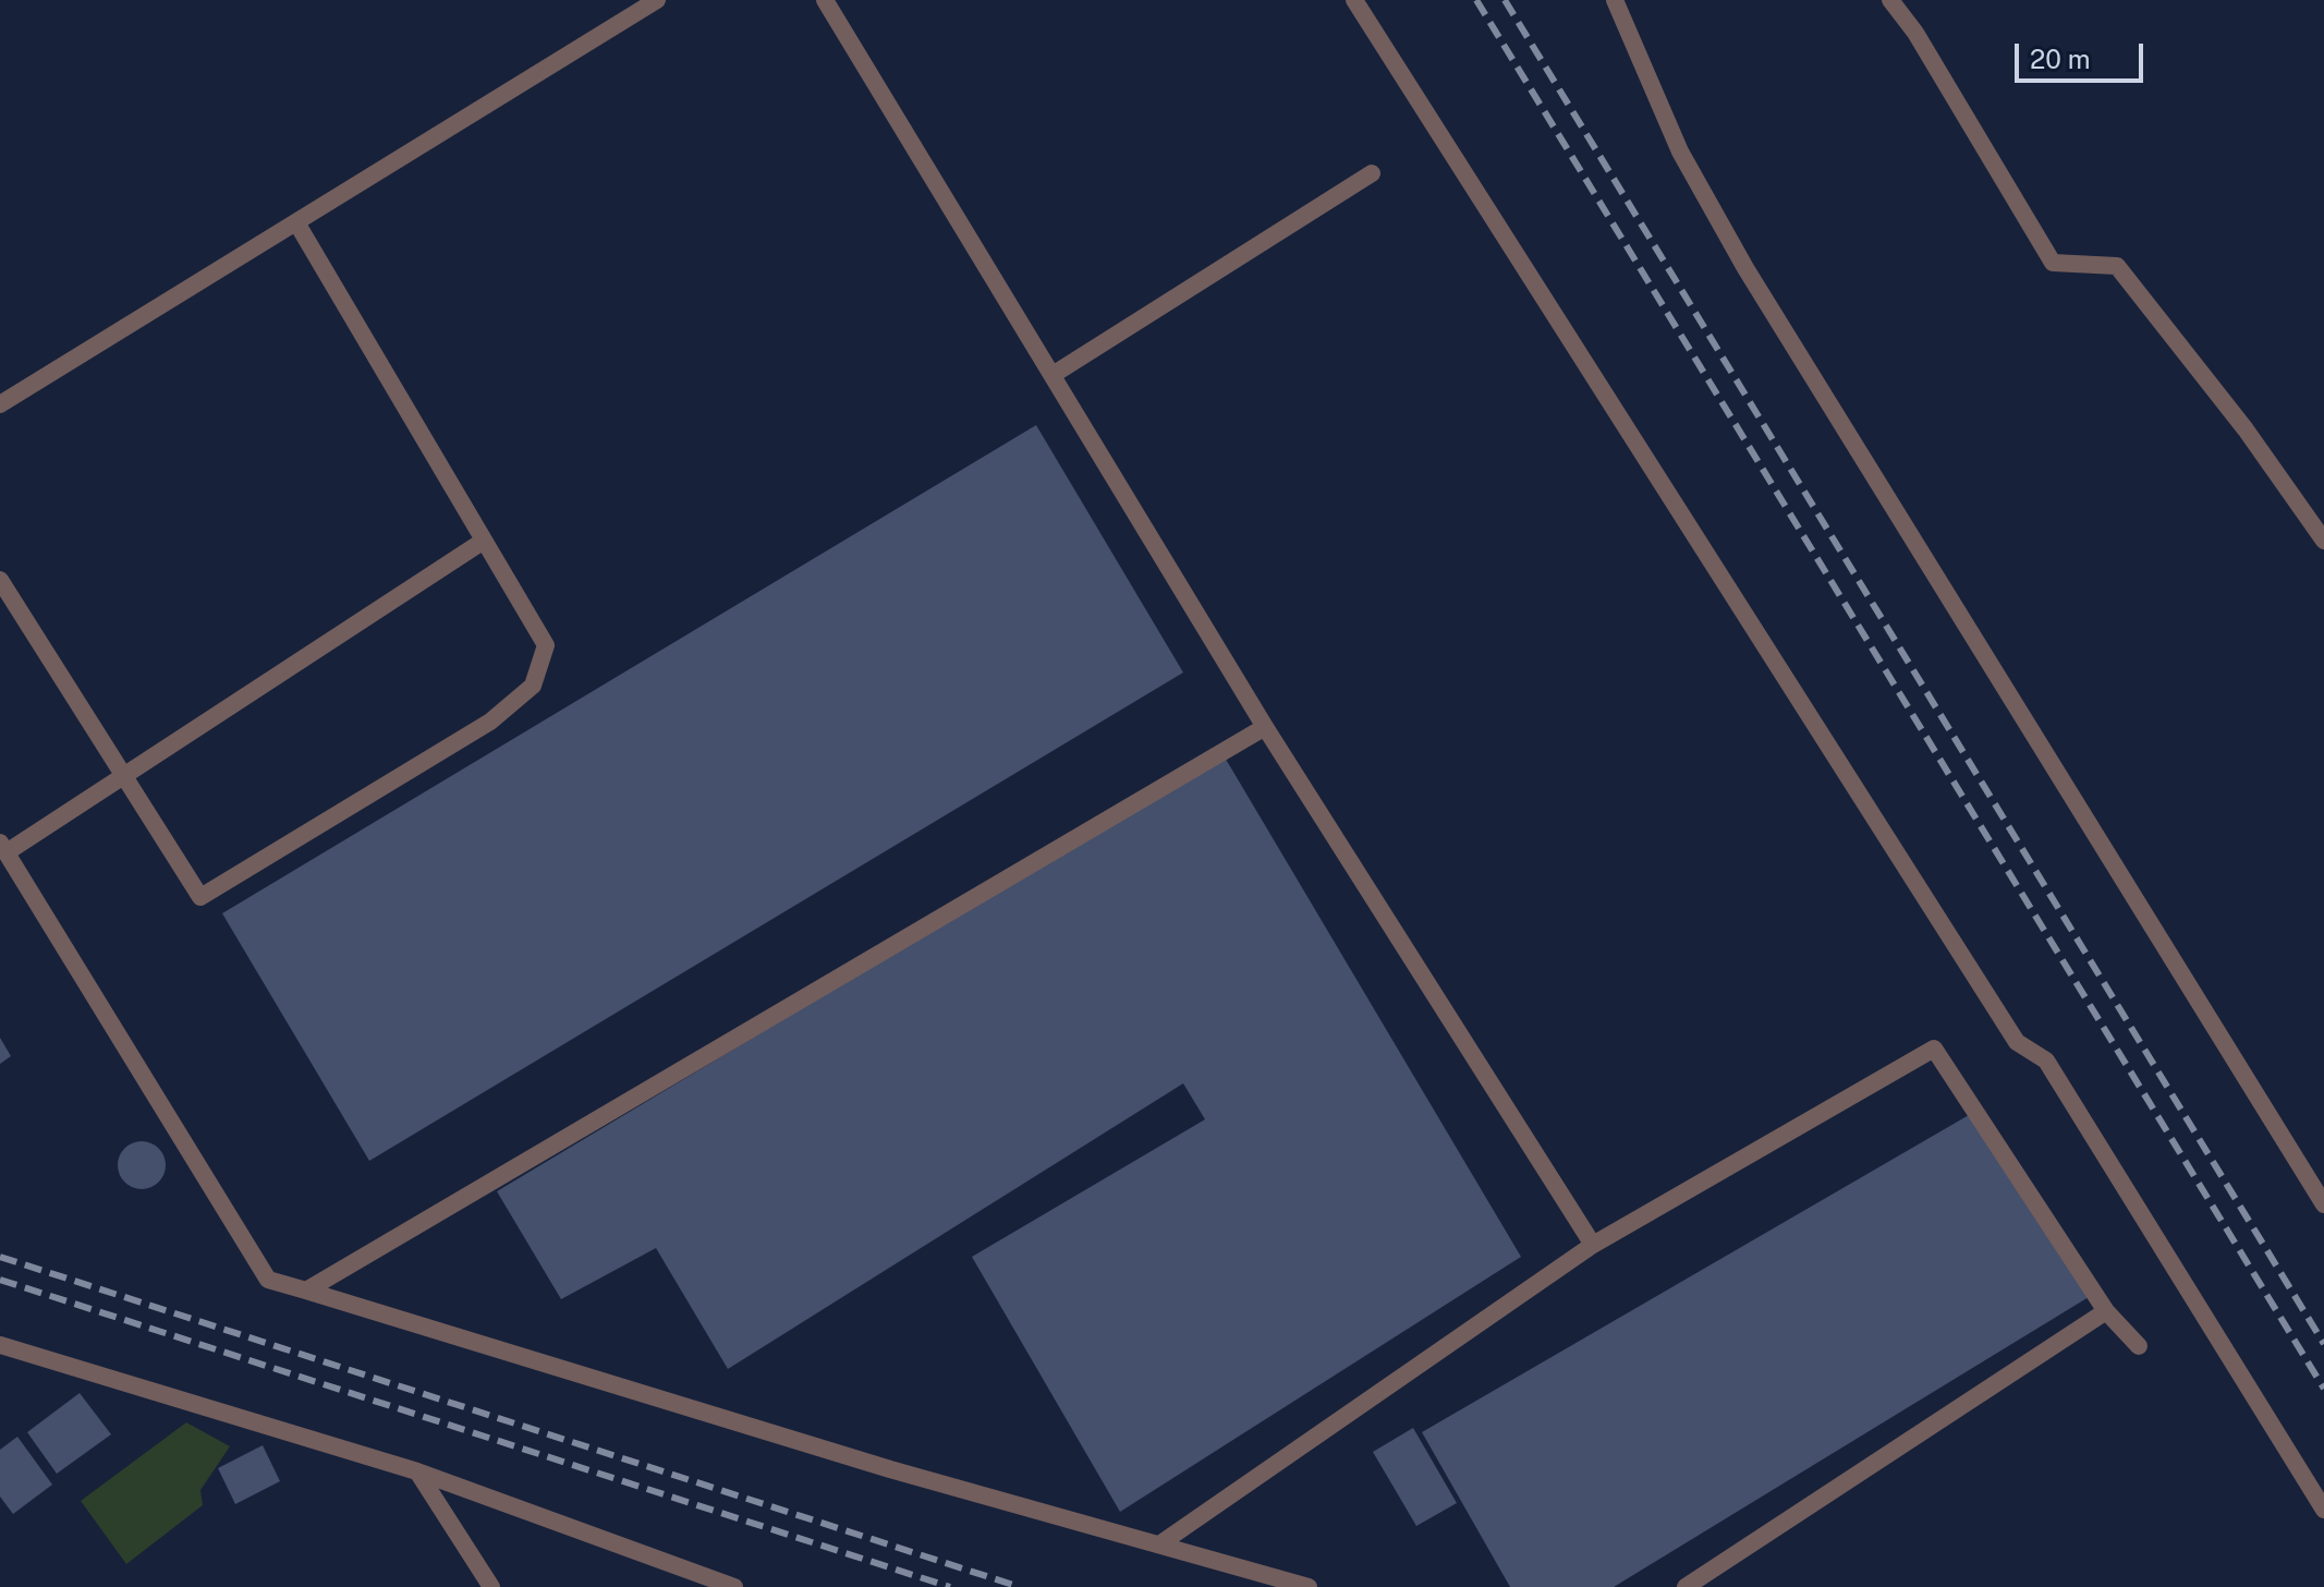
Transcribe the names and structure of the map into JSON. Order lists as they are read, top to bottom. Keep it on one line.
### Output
{"scale_bar":"20 m"}
